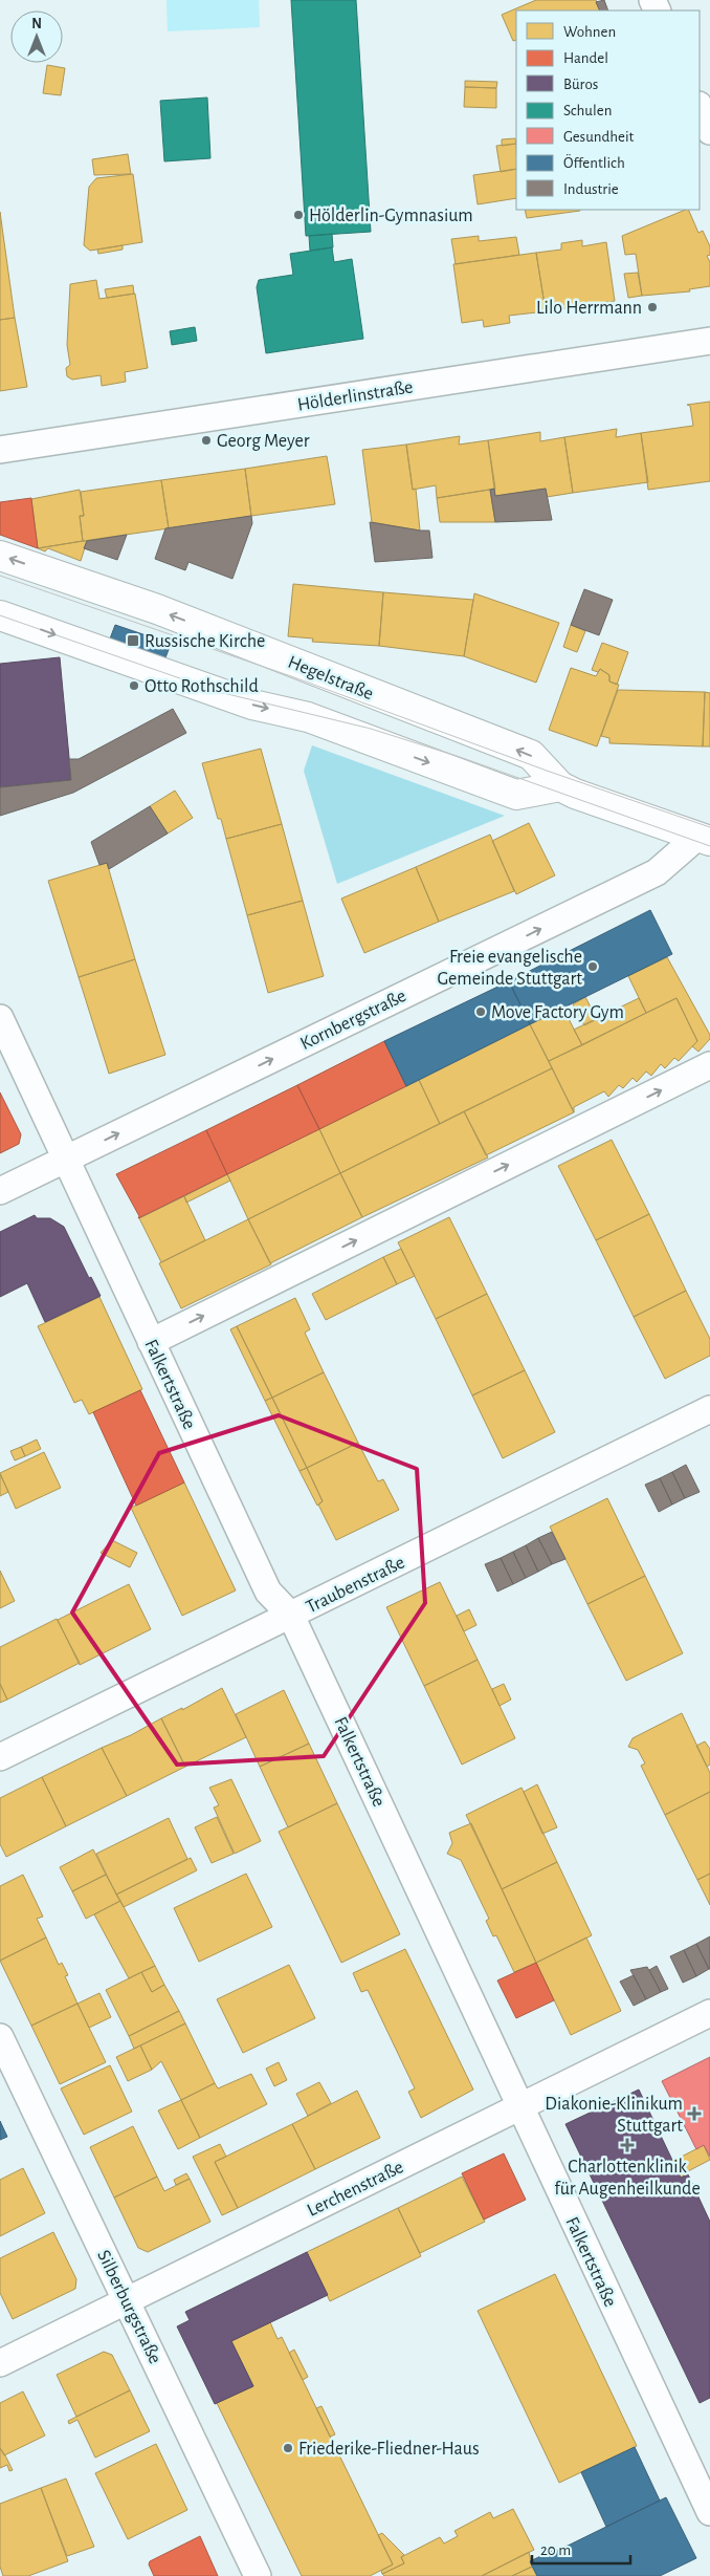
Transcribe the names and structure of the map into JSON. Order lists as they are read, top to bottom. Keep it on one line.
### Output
{"streets":{"street":["Hölderlinstraße","Hegelstraße","Kornbergstraße","Falkertstraße","Traubenstraße","Lerchenstraße","Silberburgstraße"]},"crossings":[["Hegelstraße","Kornbergstraße"],["Kornbergstraße","Falkertstraße"],["Falkertstraße","Traubenstraße"],["Falkertstraße","Lerchenstraße"],["Lerchenstraße","Silberburgstraße"]],"places":{"other":["Hölderlin-Gymnasium","Lilo Herrmann","Georg Meyer","Otto Rothschild","Freie evangelische Gemeinde Stuttgart","Move Factory Gym","Friederike-Fliedner-Haus"],"transit":["Russische Kirche"],"health":["Diakonie-Klinikum Stuttgart","Charlottenklinik für Augenheilkunde"]},"legend":["Wohnen","Handel","Büros","Schulen","Gesundheit","Öffentlich","Industrie"],"scale_bar":"20 m","north":"top"}
